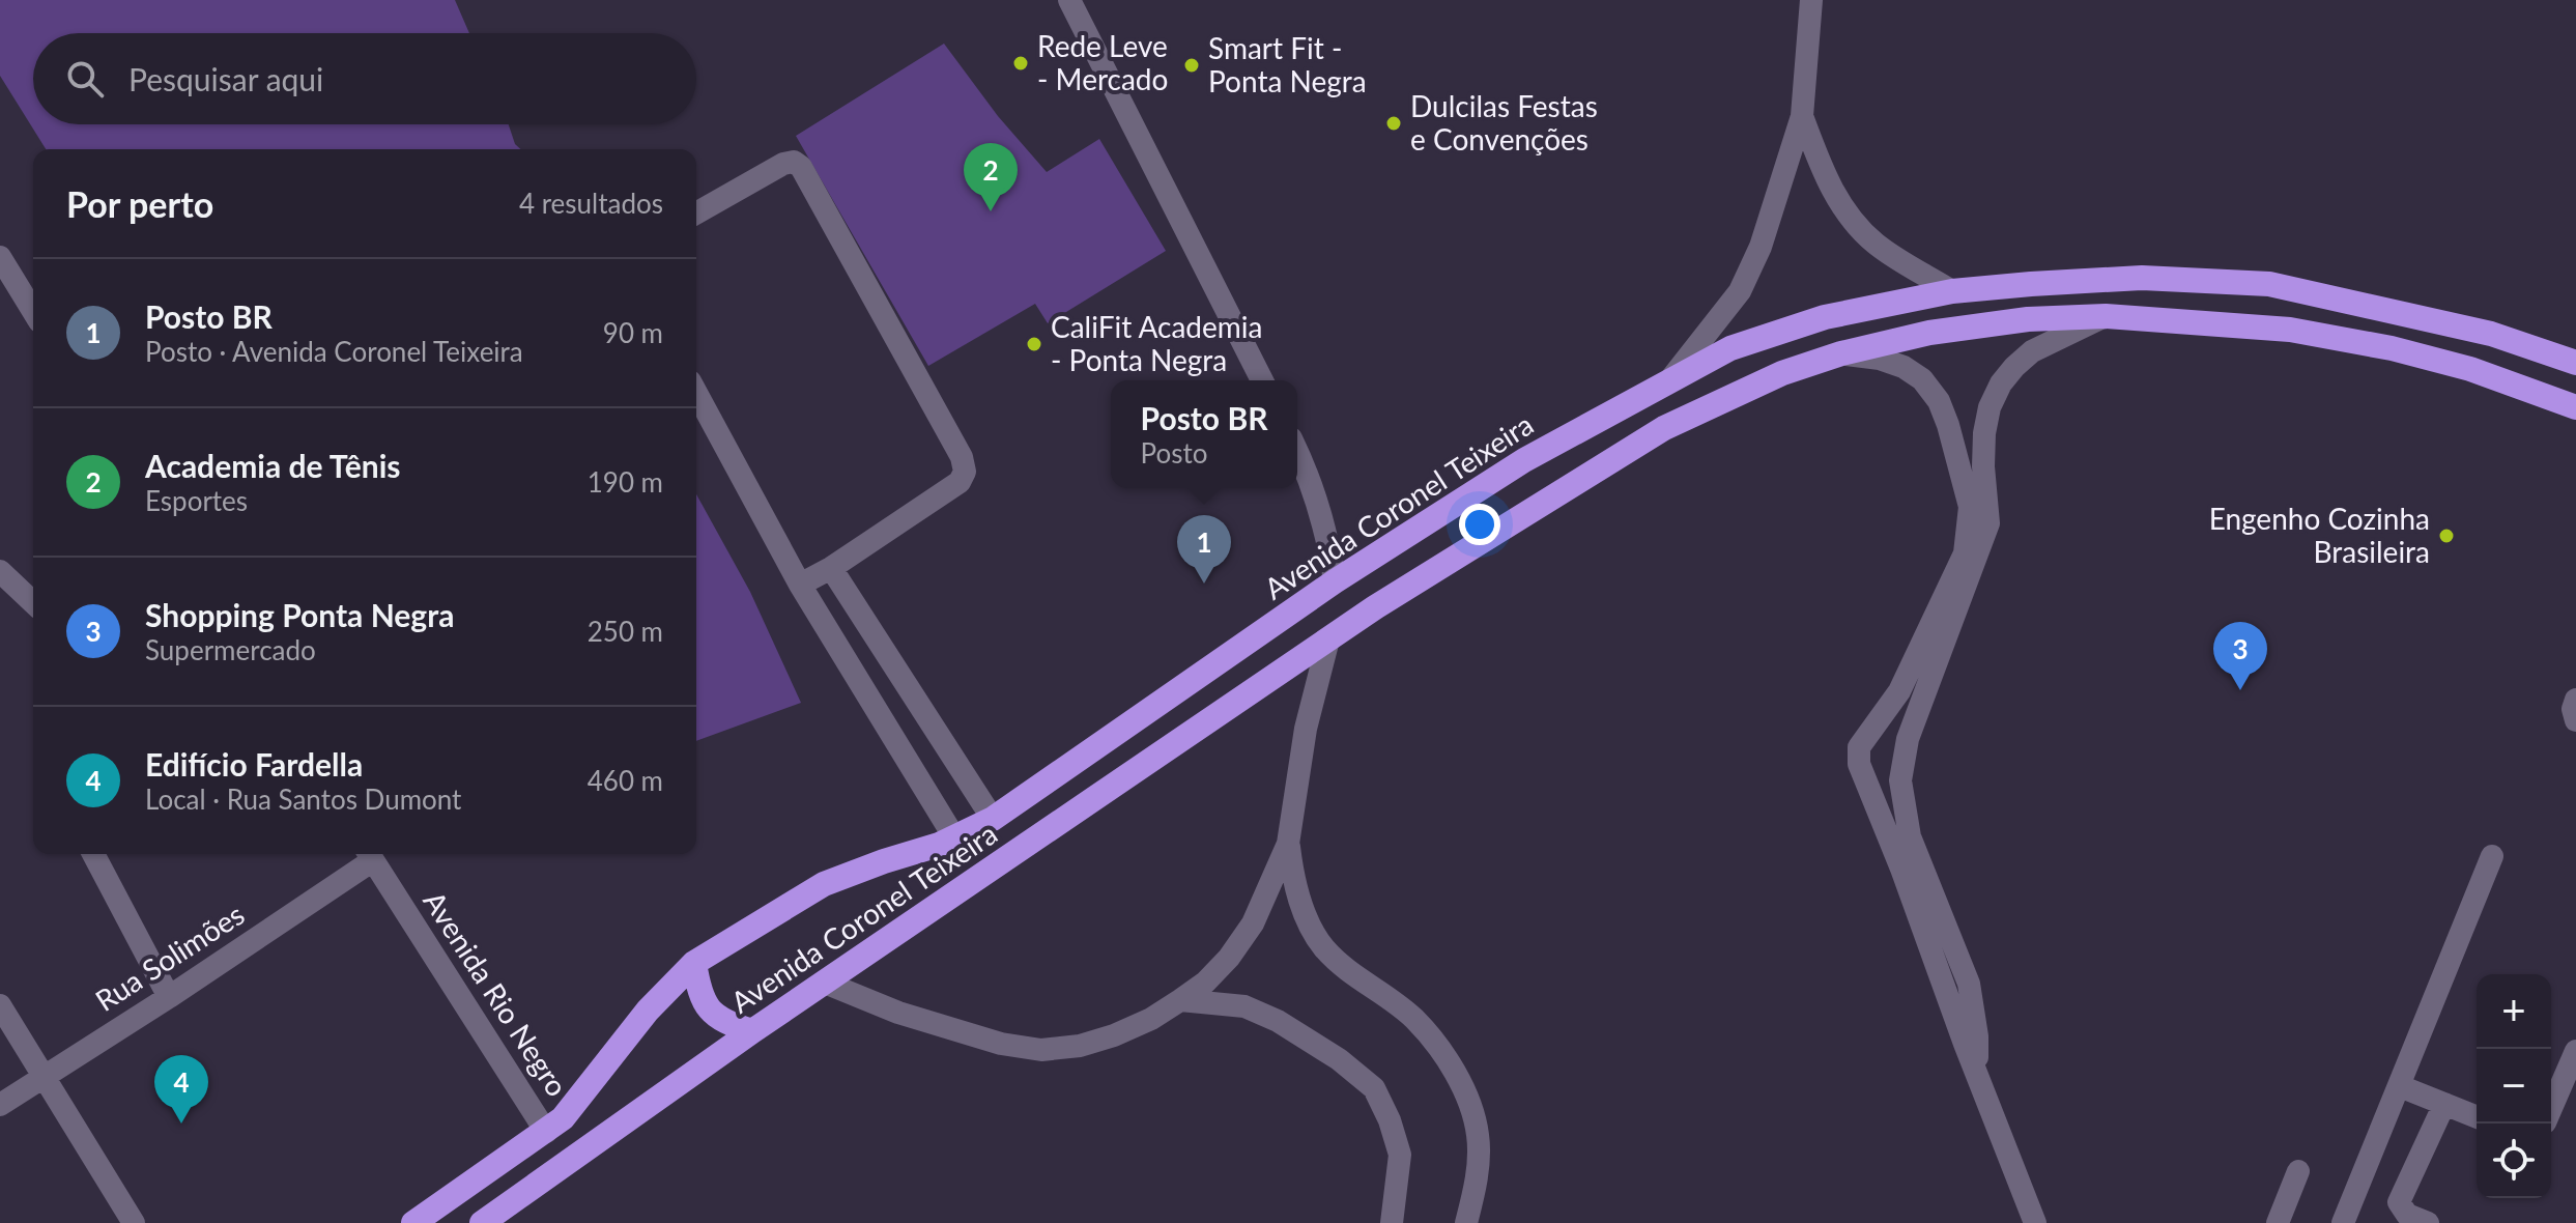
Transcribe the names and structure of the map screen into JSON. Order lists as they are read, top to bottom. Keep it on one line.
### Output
{"streets":{"highway":["Avenida Coronel Teixeira"],"street":["Rua Solimões","Avenida Rio Negro"]},"crossings":[["Avenida Coronel Teixeira","Avenida Rio Negro"],["Rua Solimões","Avenida Rio Negro"]],"places":["Rede Leve - Mercado","Smart Fit - Ponta Negra","Dulcilas Festas e Convenções","CaliFit Academia - Ponta Negra","Engenho Cozinha Brasileira"],"page":{"search":"Pesquisar aqui","pins":["2","1","3","4"],"heading":["Por perto","4 resultados"],"list":[{"mark":"1","name":"Posto BR","note":"Posto · Avenida Coronel Teixeira","value":"90 m"},{"mark":"2","name":"Academia de Tênis","note":"Esportes","value":"190 m"},{"mark":"3","name":"Shopping Ponta Negra","note":"Supermercado","value":"250 m"},{"mark":"4","name":"Edifício Fardella","note":"Local · Rua Santos Dumont","value":"460 m"}],"popup":["Posto BR","Posto"],"map_buttons":["+","−"]}}
